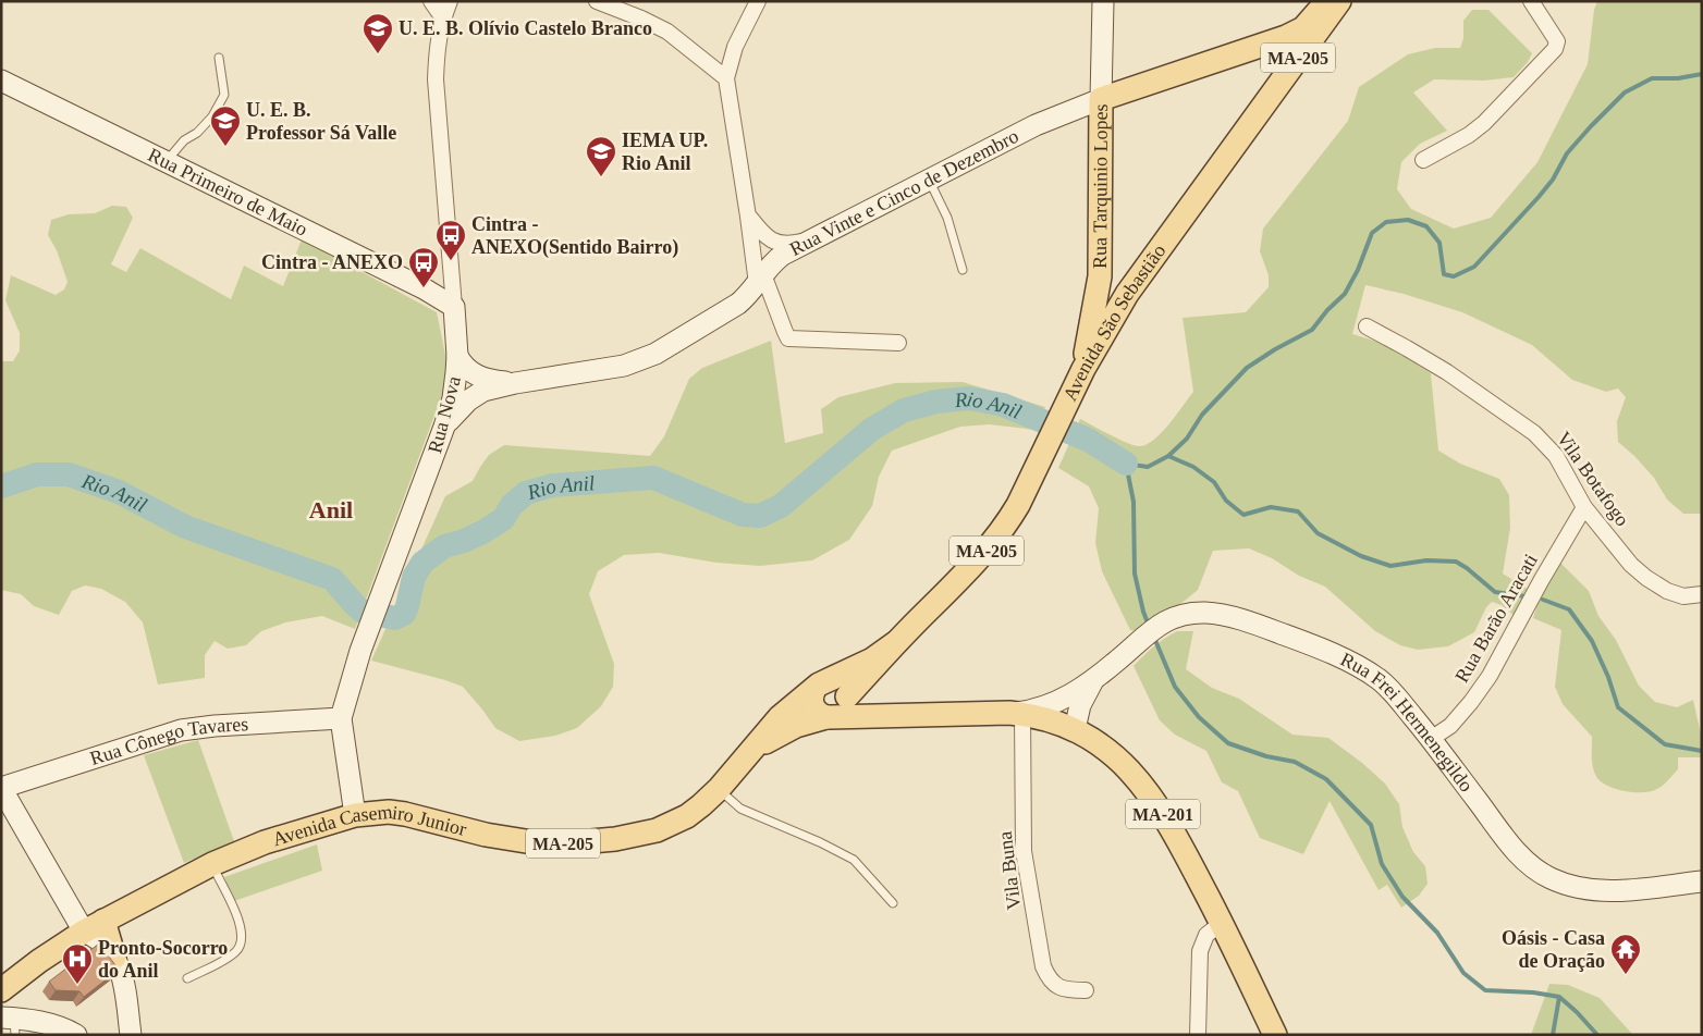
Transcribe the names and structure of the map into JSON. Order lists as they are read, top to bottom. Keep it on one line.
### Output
{"streets":{"main road":["MA-205","Rua Tarquinio Lopes","Rua Vinte e Cinco de Dezembro","Avenida São Sebastião","MA-201","Avenida Casemiro Junior"],"street":["Rua Primeiro de Maio","Rua Nova","Vila Botafogo","Rua Barão Aracati","Rua Frei Hermenegildo","Rua Cônego Tavares","Vila Buna"]},"crossings":[["Rua Tarquinio Lopes","Rua Vinte e Cinco de Dezembro"],["Rua Tarquinio Lopes","Avenida São Sebastião"],["Rua Primeiro de Maio","Rua Nova"],["Rua Vinte e Cinco de Dezembro","Rua Nova"],["Avenida São Sebastião","MA-201"],["Avenida São Sebastião","Avenida Casemiro Junior"],["Rua Nova","Rua Cônego Tavares"],["Rua Nova","Avenida Casemiro Junior"],["Vila Botafogo","Rua Barão Aracati"],["Rua Barão Aracati","Rua Frei Hermenegildo"],["Rua Frei Hermenegildo","MA-201"],["Rua Frei Hermenegildo","Vila Buna"],["MA-201","Avenida Casemiro Junior"],["MA-201","Vila Buna"]],"districts":["Anil"],"water":["Rio Anil"],"places":{"school or university":["U. E. B. Olívio Castelo Branco","U. E. B. Professor Sá Valle","IEMA UP. Rio Anil"],"bus stop":["Cintra - ANEXO(Sentido Bairro)","Cintra - ANEXO"],"temple":["Oásis - Casa de Oração"],"hospital":["Pronto-Socorro do Anil"]}}
